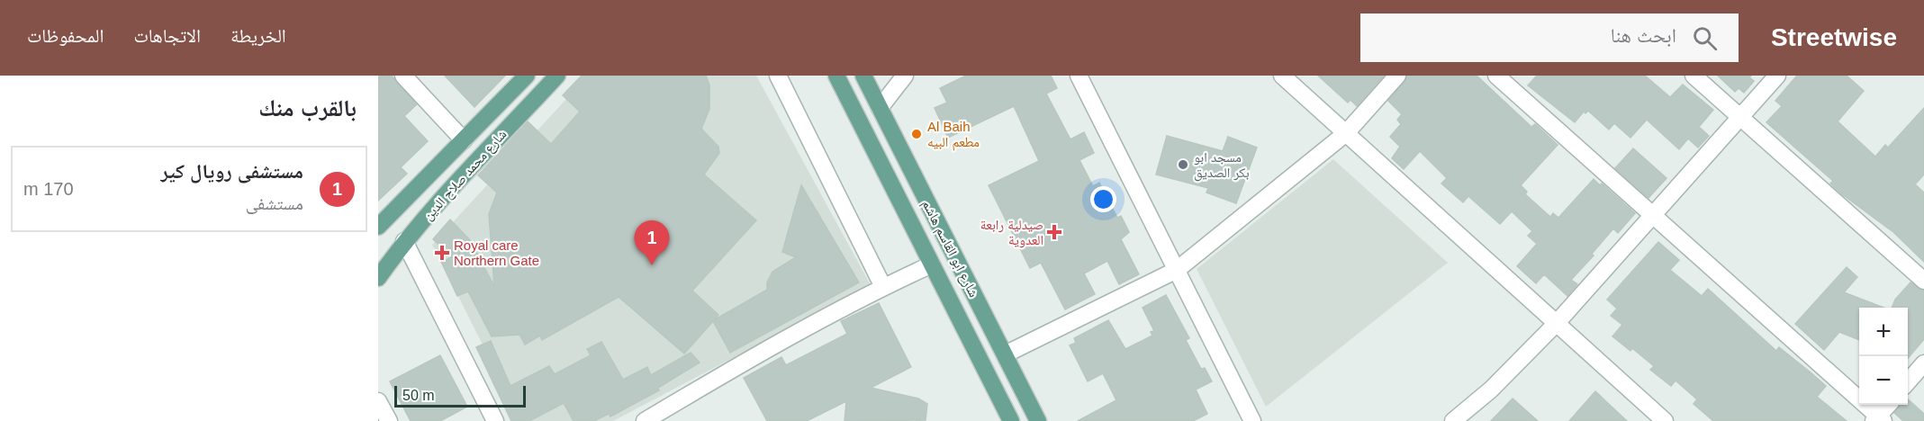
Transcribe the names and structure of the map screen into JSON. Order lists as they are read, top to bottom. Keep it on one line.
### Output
{"streets":{"main road":["شارع محمد صلاح الدين","شارع ابو القاسم هاشم"]},"places":{"other":["Al Baih مطعم البيه","مسجد ابو بكر الصديق"],"health":["صيدلية رابعة العدوية","Royal care Northern Gate"]},"scale_bar":"50 m","page":{"header":"Streetwise","search":"ابحث هنا","nav":["الخريطة","الاتجاهات","المحفوظات"],"heading":"بالقرب منك","list":[{"mark":"1","name":"مستشفى رويال كير","note":"مستشفى","value":"170 m"}],"pins":"1","map_buttons":["+","−"],"scale":"50 m"}}
